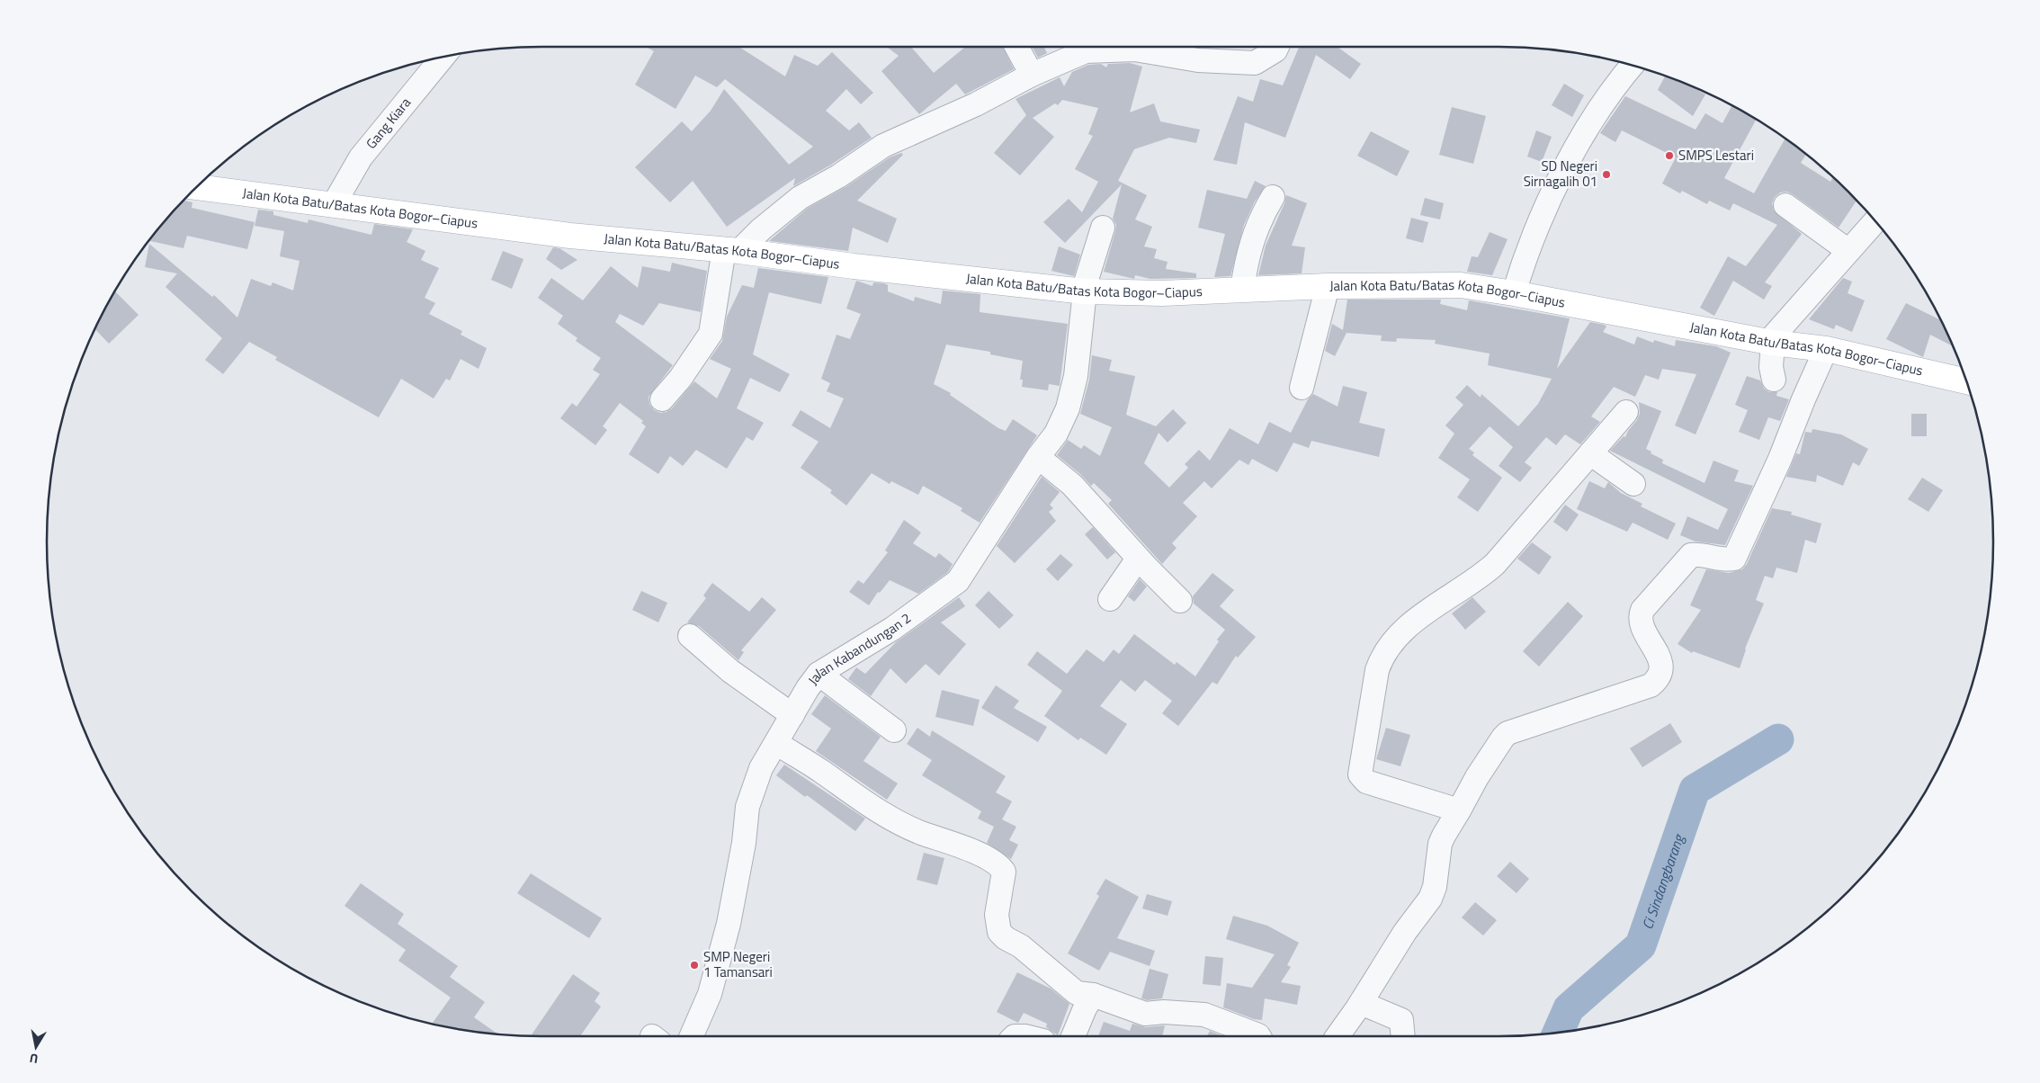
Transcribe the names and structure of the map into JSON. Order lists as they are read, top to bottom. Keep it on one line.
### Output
{"streets":{"main road":["Jalan Kota Batu/Batas Kota Bogor–Ciapus"],"street":["Gang Kiara","Jalan Kabandungan 2"]},"crossings":[["Gang Kiara","Jalan Kota Batu/Batas Kota Bogor–Ciapus"],["Jalan Kota Batu/Batas Kota Bogor–Ciapus","Jalan Kabandungan 2"]],"water":["Ci Sindangbarang"],"places":["SMPS Lestari","SD Negeri Sirnagalih 01","SMP Negeri 1 Tamansari"],"north":"bottom"}
